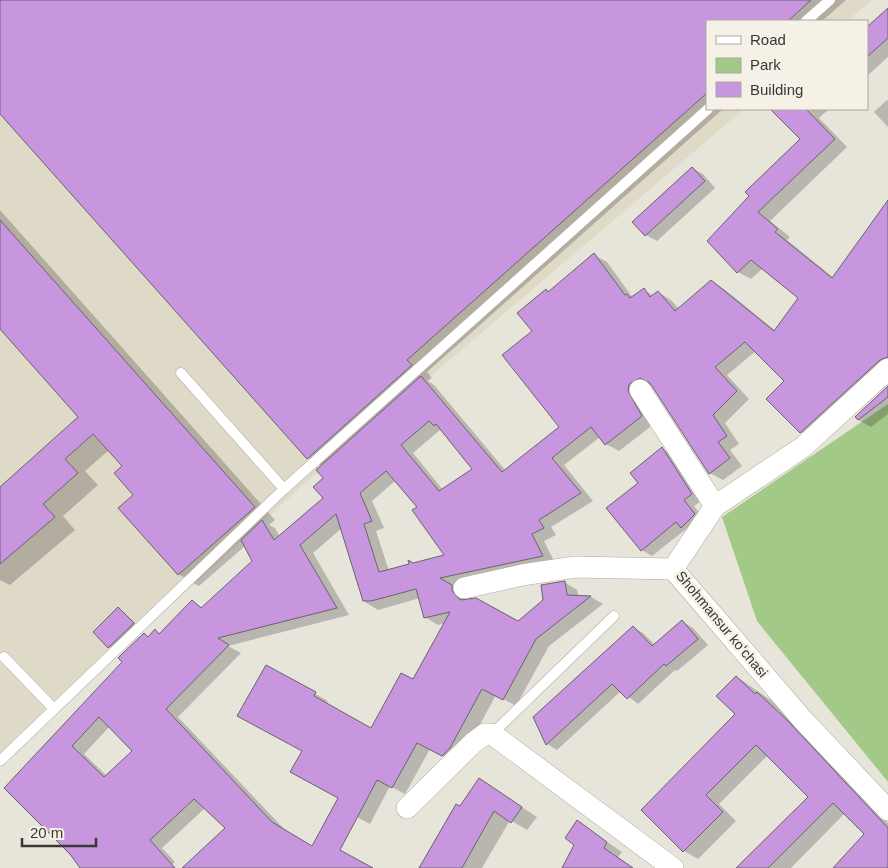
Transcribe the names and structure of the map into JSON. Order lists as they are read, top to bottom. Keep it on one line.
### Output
{"streets":{"street":["Shohmansur koʻchasi"]},"legend":["Road","Park","Building"],"scale_bar":"20 m"}
